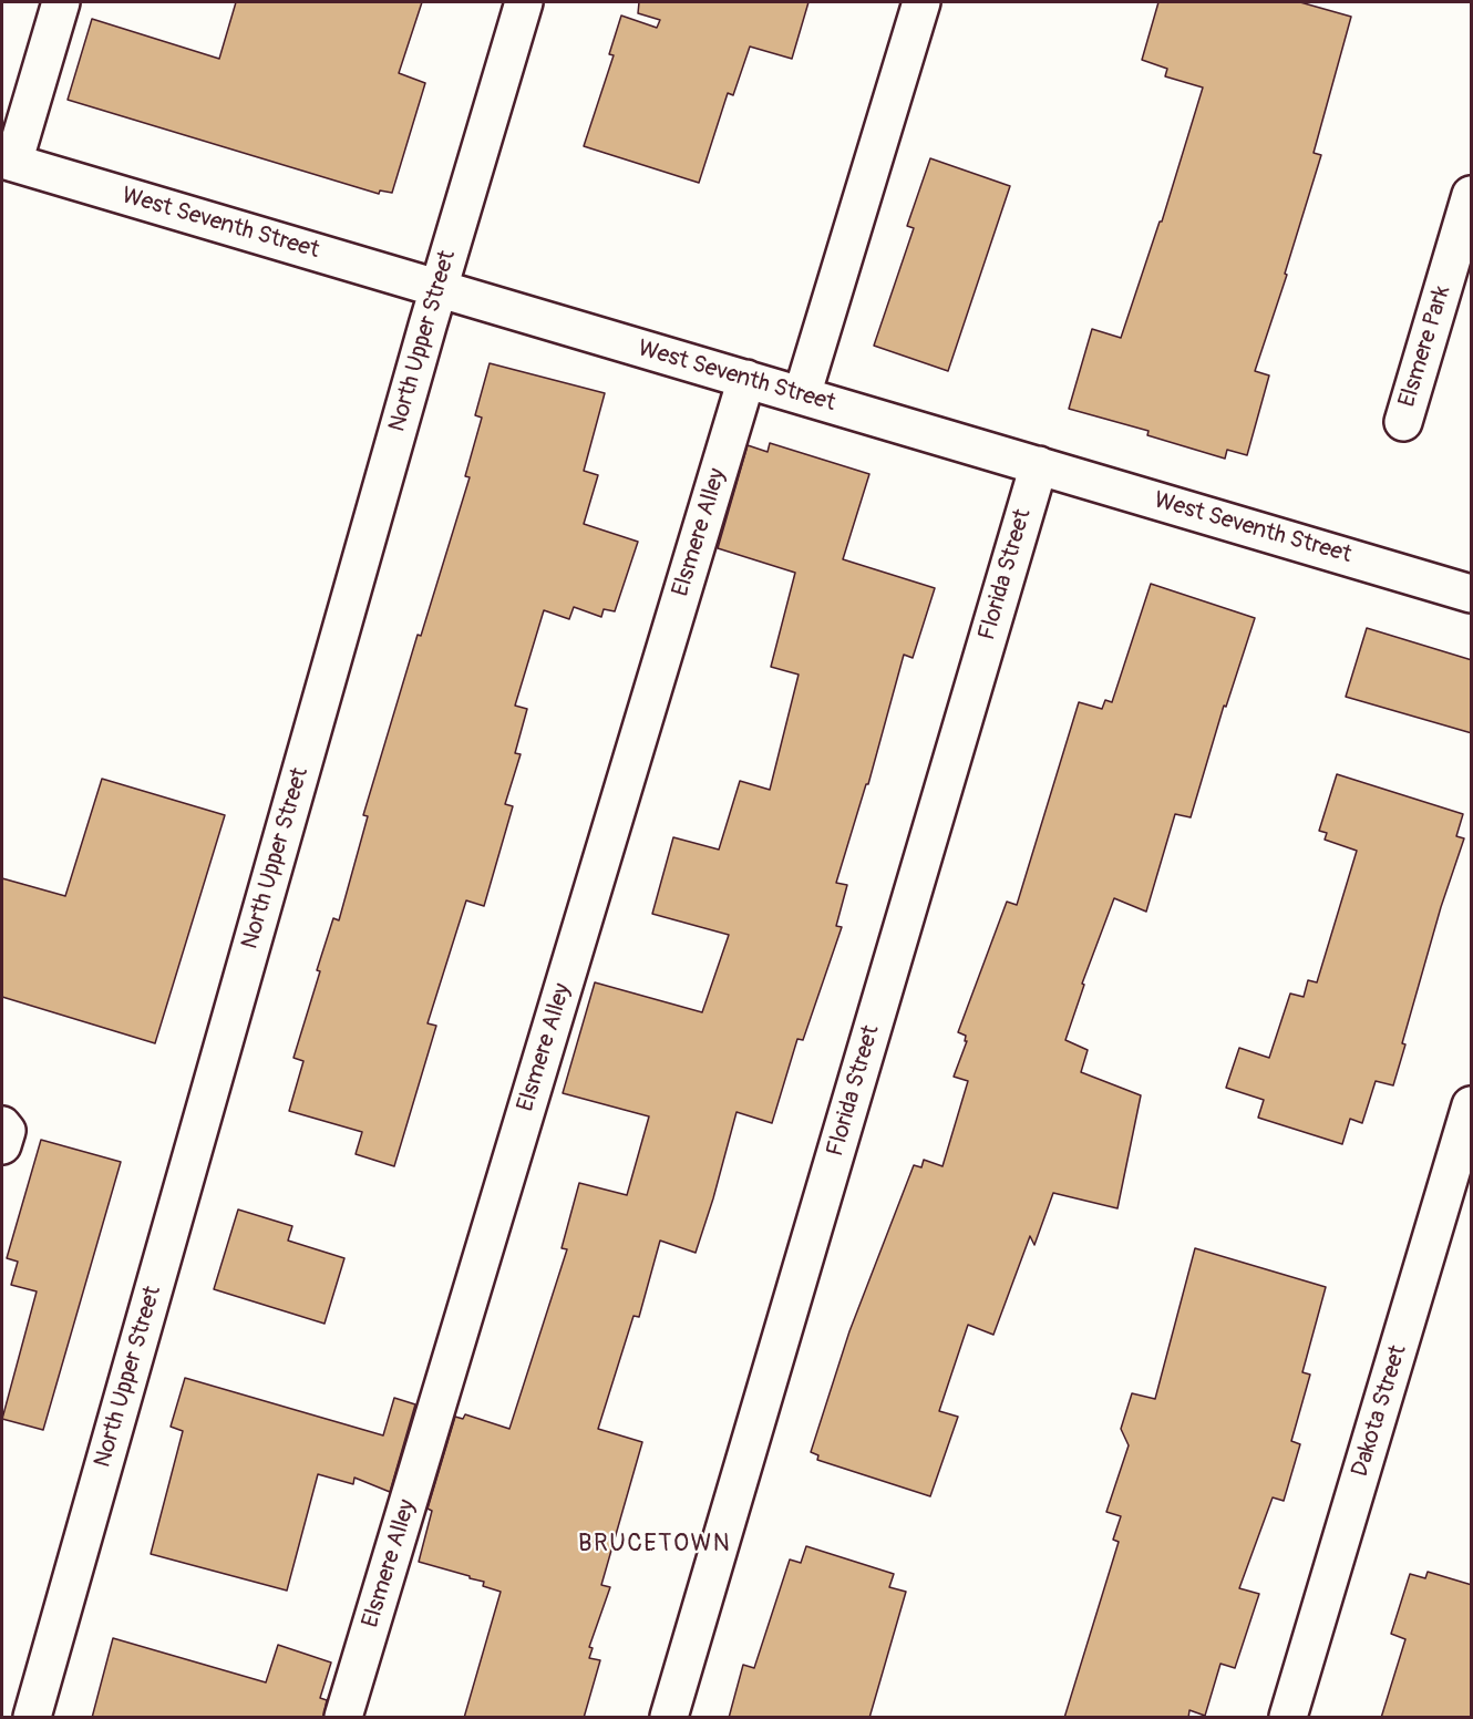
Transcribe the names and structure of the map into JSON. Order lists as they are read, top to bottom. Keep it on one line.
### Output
{"streets":{"street":["West Seventh Street","North Upper Street","Elsmere Park","Elsmere Alley","Florida Street","Dakota Street"]},"crossings":[["West Seventh Street","North Upper Street"],["West Seventh Street","Elsmere Alley"],["West Seventh Street","Florida Street"]],"districts":["BRUCETOWN"]}
